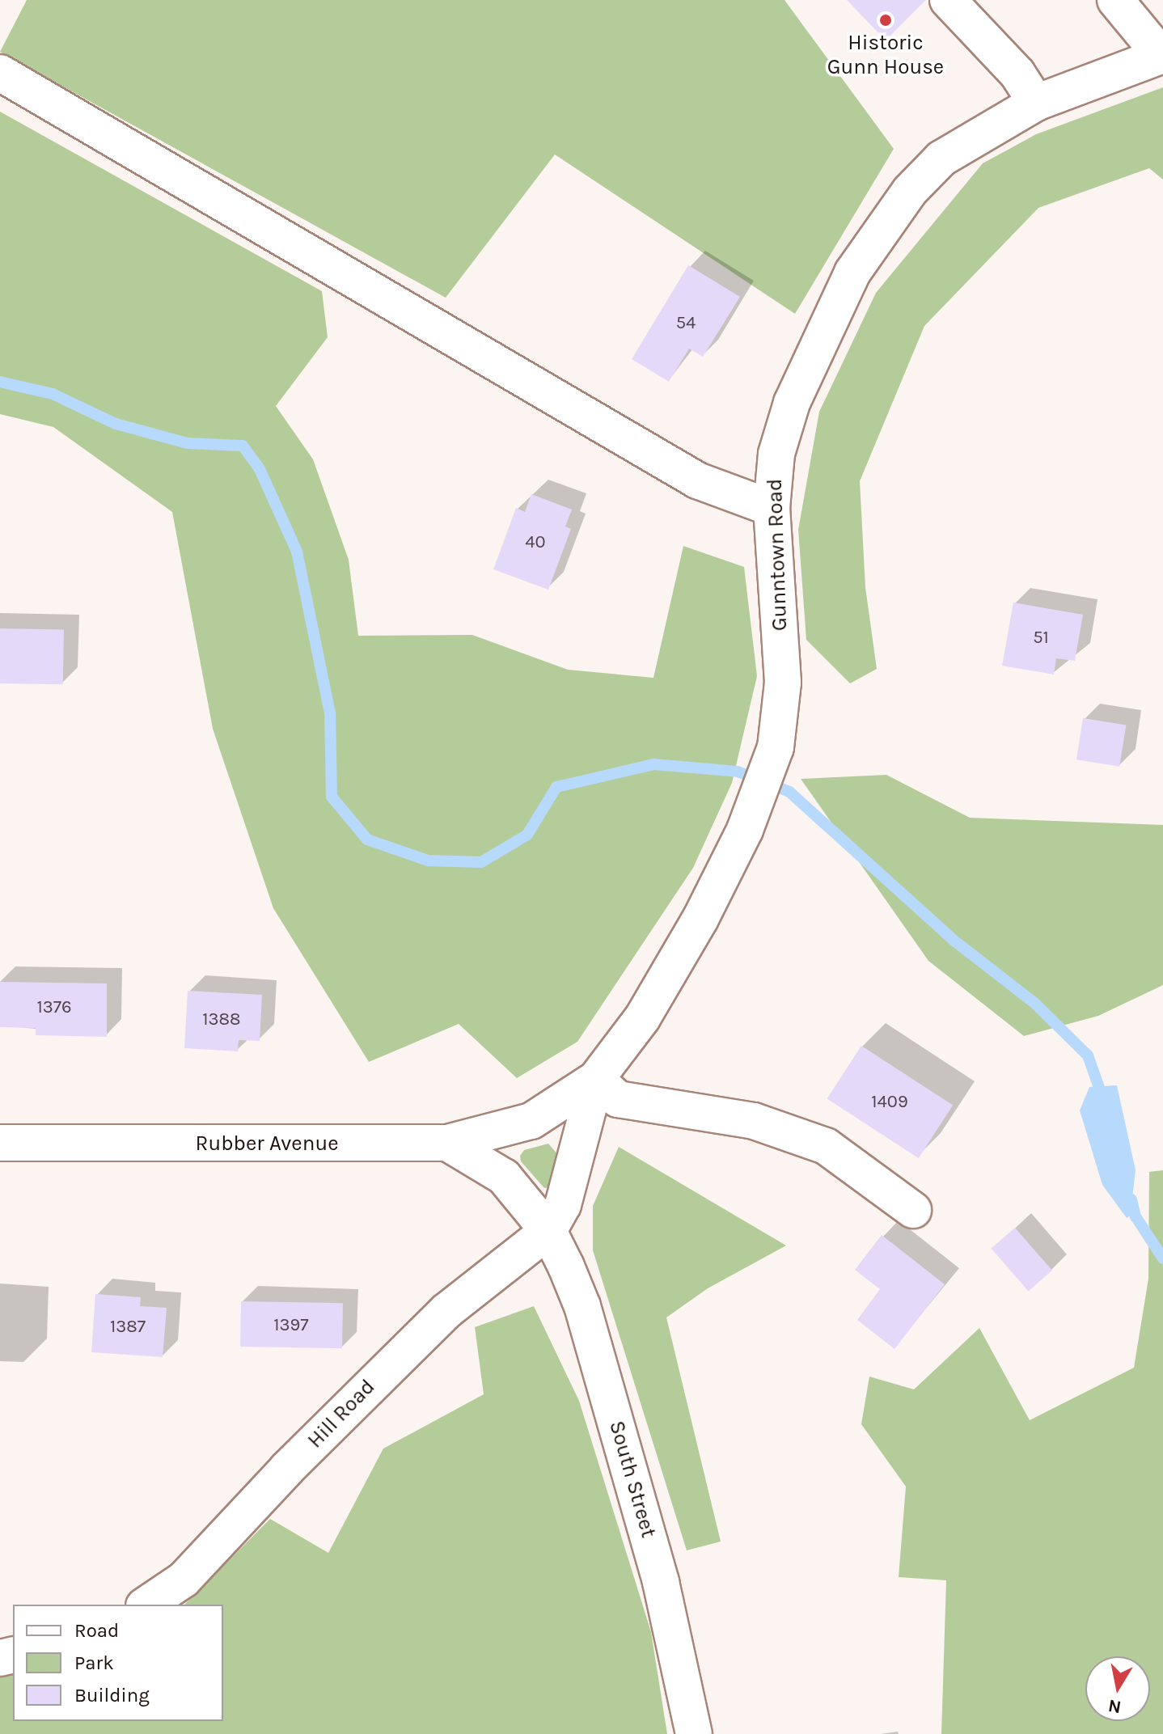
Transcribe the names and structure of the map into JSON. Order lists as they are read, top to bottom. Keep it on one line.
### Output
{"streets":{"street":["Gunntown Road","Rubber Avenue","Hill Road","South Street"]},"crossings":[["Gunntown Road","Rubber Avenue"],["Rubber Avenue","South Street"],["Hill Road","South Street"]],"places":["Historic Gunn House"],"house_numbers":["54","40","51","1376","1388","1409","1397","1387"],"legend":["Road","Park","Building"],"north":"bottom"}
